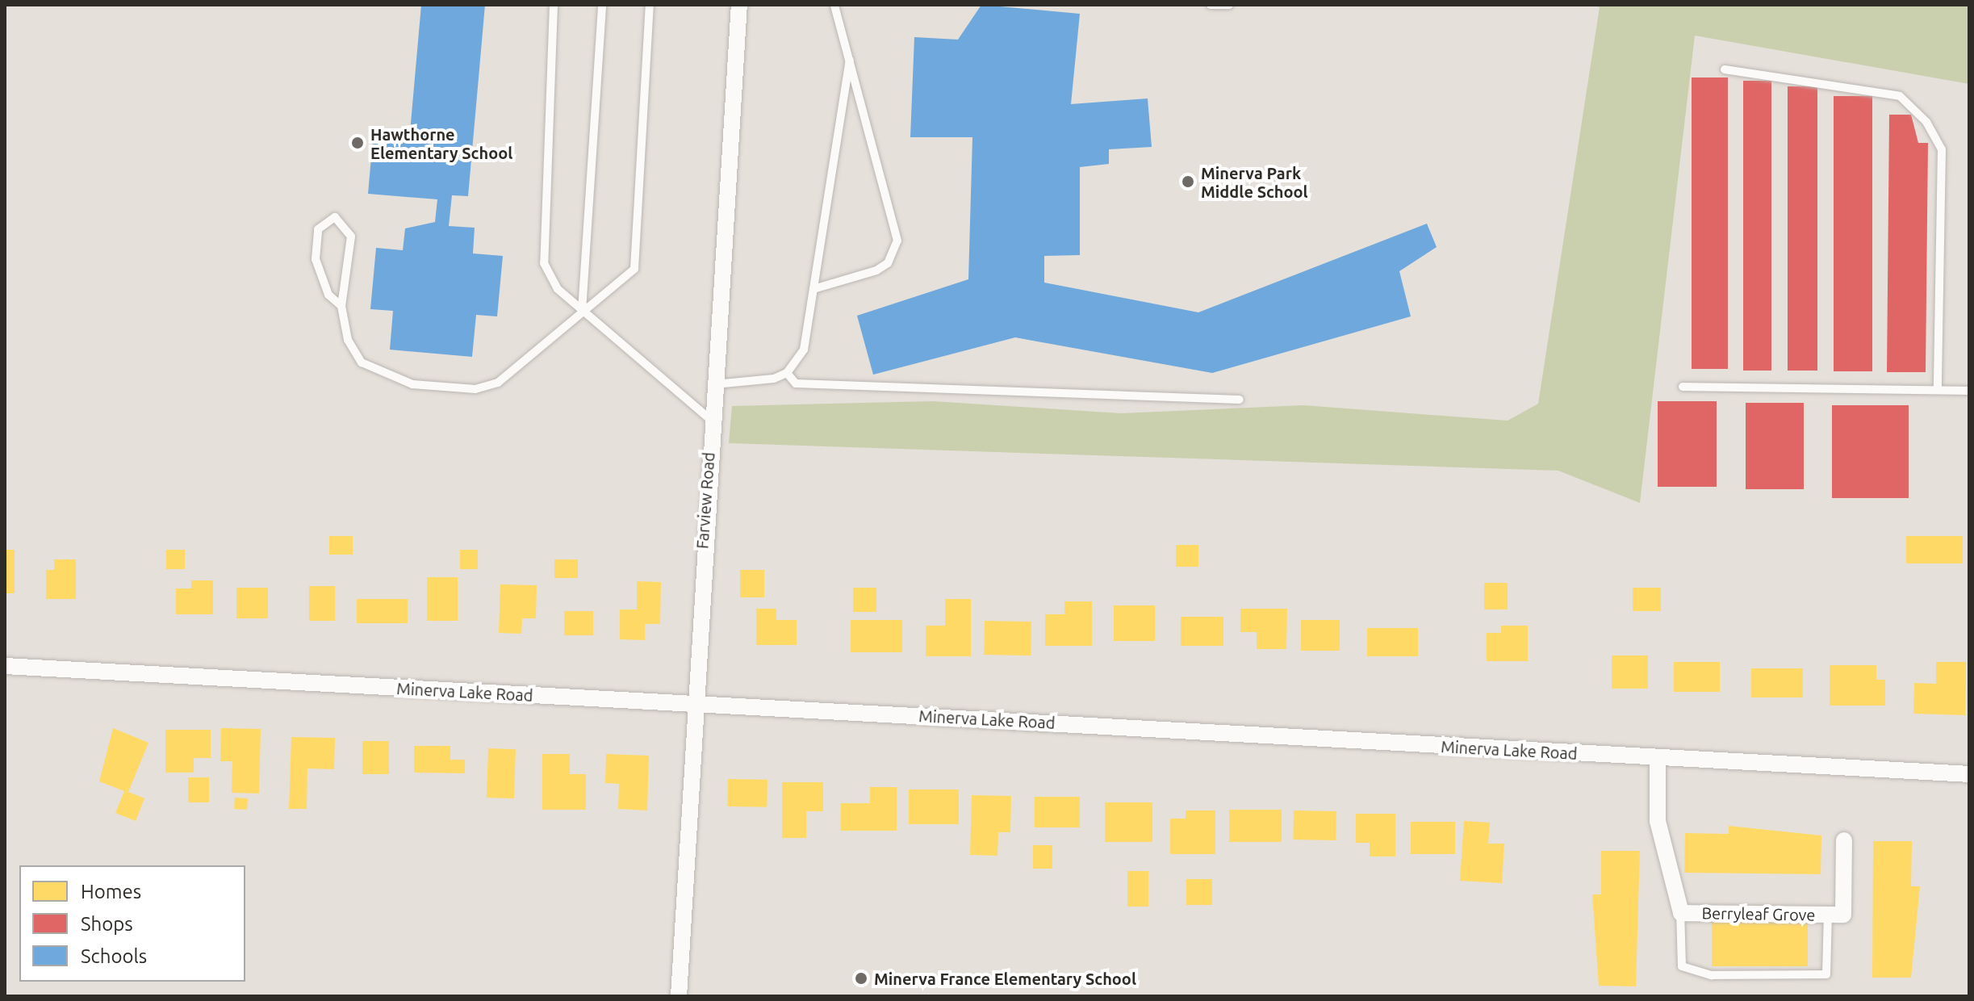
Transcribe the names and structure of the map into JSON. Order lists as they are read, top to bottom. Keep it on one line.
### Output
{"streets":{"street":["Farview Road","Minerva Lake Road","Berryleaf Grove"]},"crossings":[["Farview Road","Minerva Lake Road"],["Minerva Lake Road","Berryleaf Grove"]],"places":["Hawthorne Elementary School","Minerva Park Middle School","Minerva France Elementary School"],"legend":["Homes","Shops","Schools"]}
